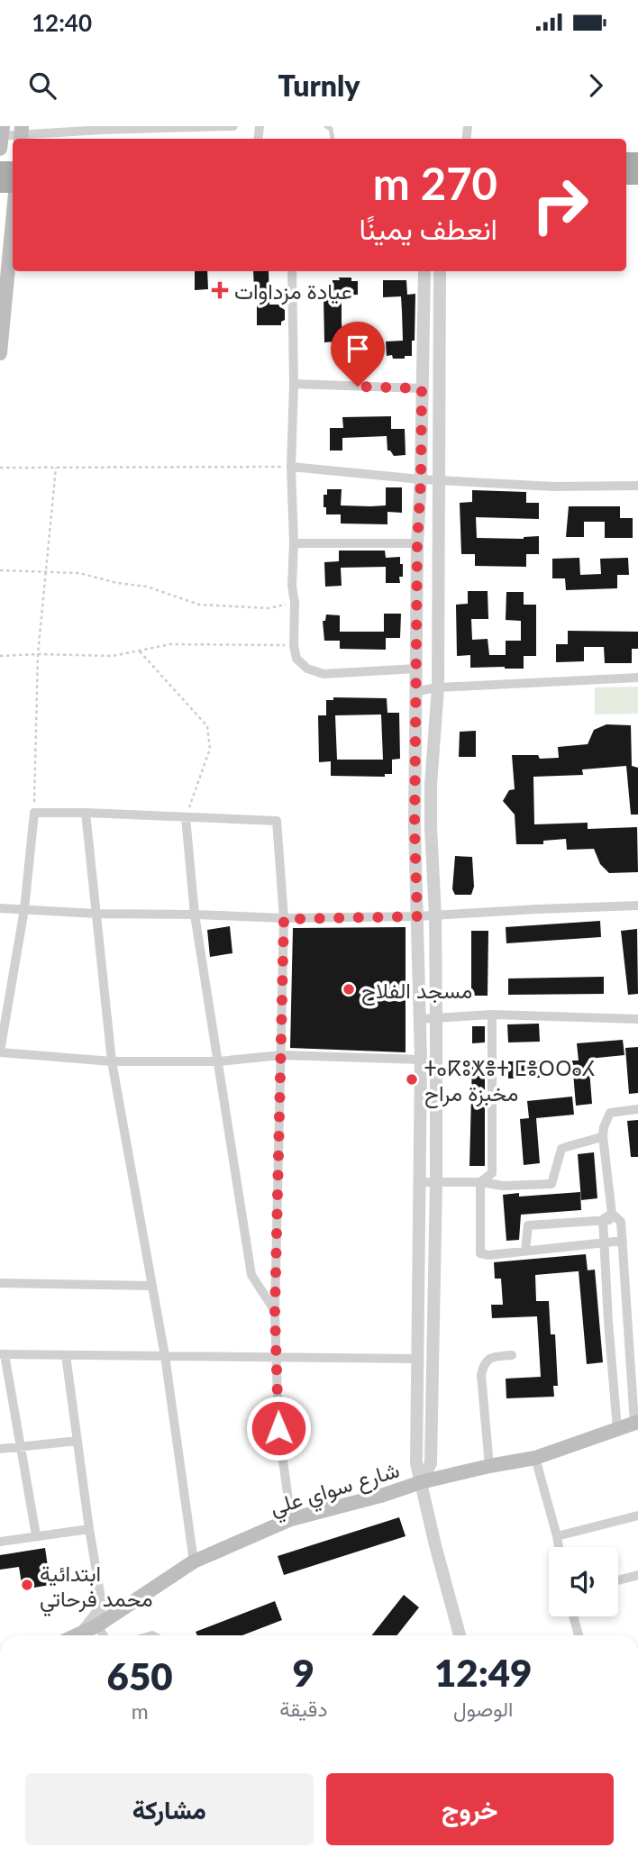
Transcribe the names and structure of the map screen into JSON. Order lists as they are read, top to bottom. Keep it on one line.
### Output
{"streets":{"main road":["شارع سواي علي"]},"places":{"health":["عيادة مزداوات"],"other":["مسجد الفلاح","ⵜⴰⴽⵓⵅⴻⵜ ⵎⴻⵔⵔⴰⵃ مخبزة مراح","ابتدائية محمد فرحاتي"]},"page":{"status":"12:40","header":"Turnly","turn":["270 m","انعطف يمينًا"],"eta":["12:49","الوصول","9","دقيقة","650","m"],"buttons":["خروج","مشاركة"]}}
